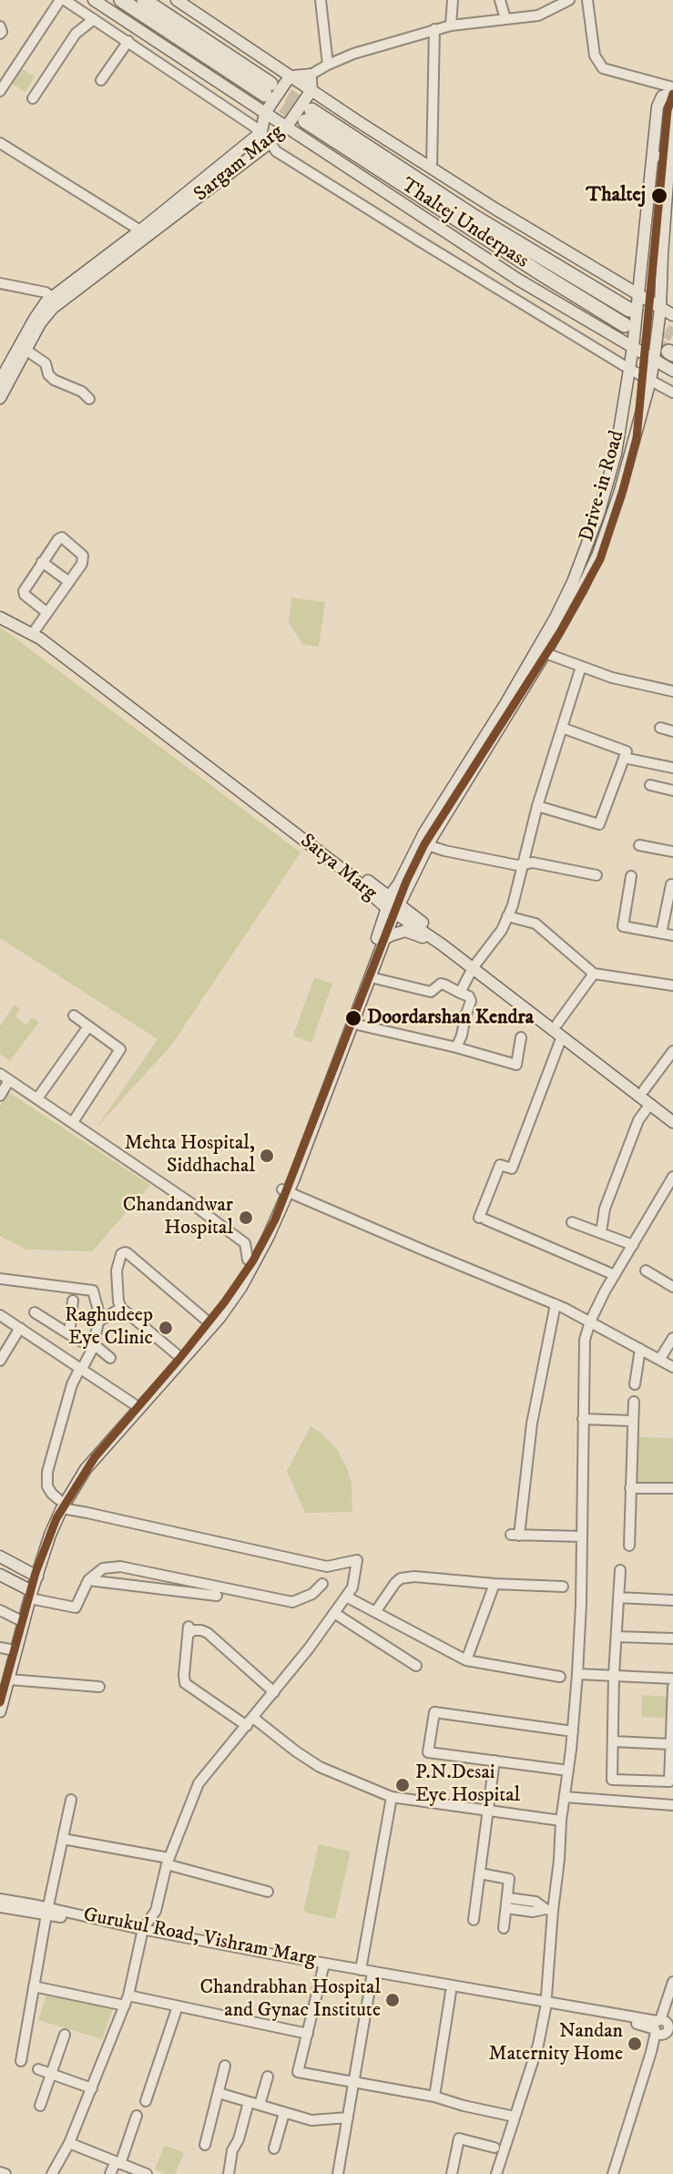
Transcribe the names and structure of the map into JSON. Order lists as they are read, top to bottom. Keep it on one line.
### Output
{"streets":{"highway":["Thaltej Underpass"],"main road":["Sargam Marg","Drive-in Road","Satya Marg"],"street":["Gurukul Road, Vishram Marg"]},"crossings":[["Drive-in Road","Satya Marg"]],"places":["Thaltej","Doordarshan Kendra","Mehta Hospital, Siddhachal","Chandandwar Hospital","Raghudeep Eye Clinic","P.N.Desai Eye Hospital","Chandrabhan Hospital and Gynac Institute","Nandan Maternity Home"]}
